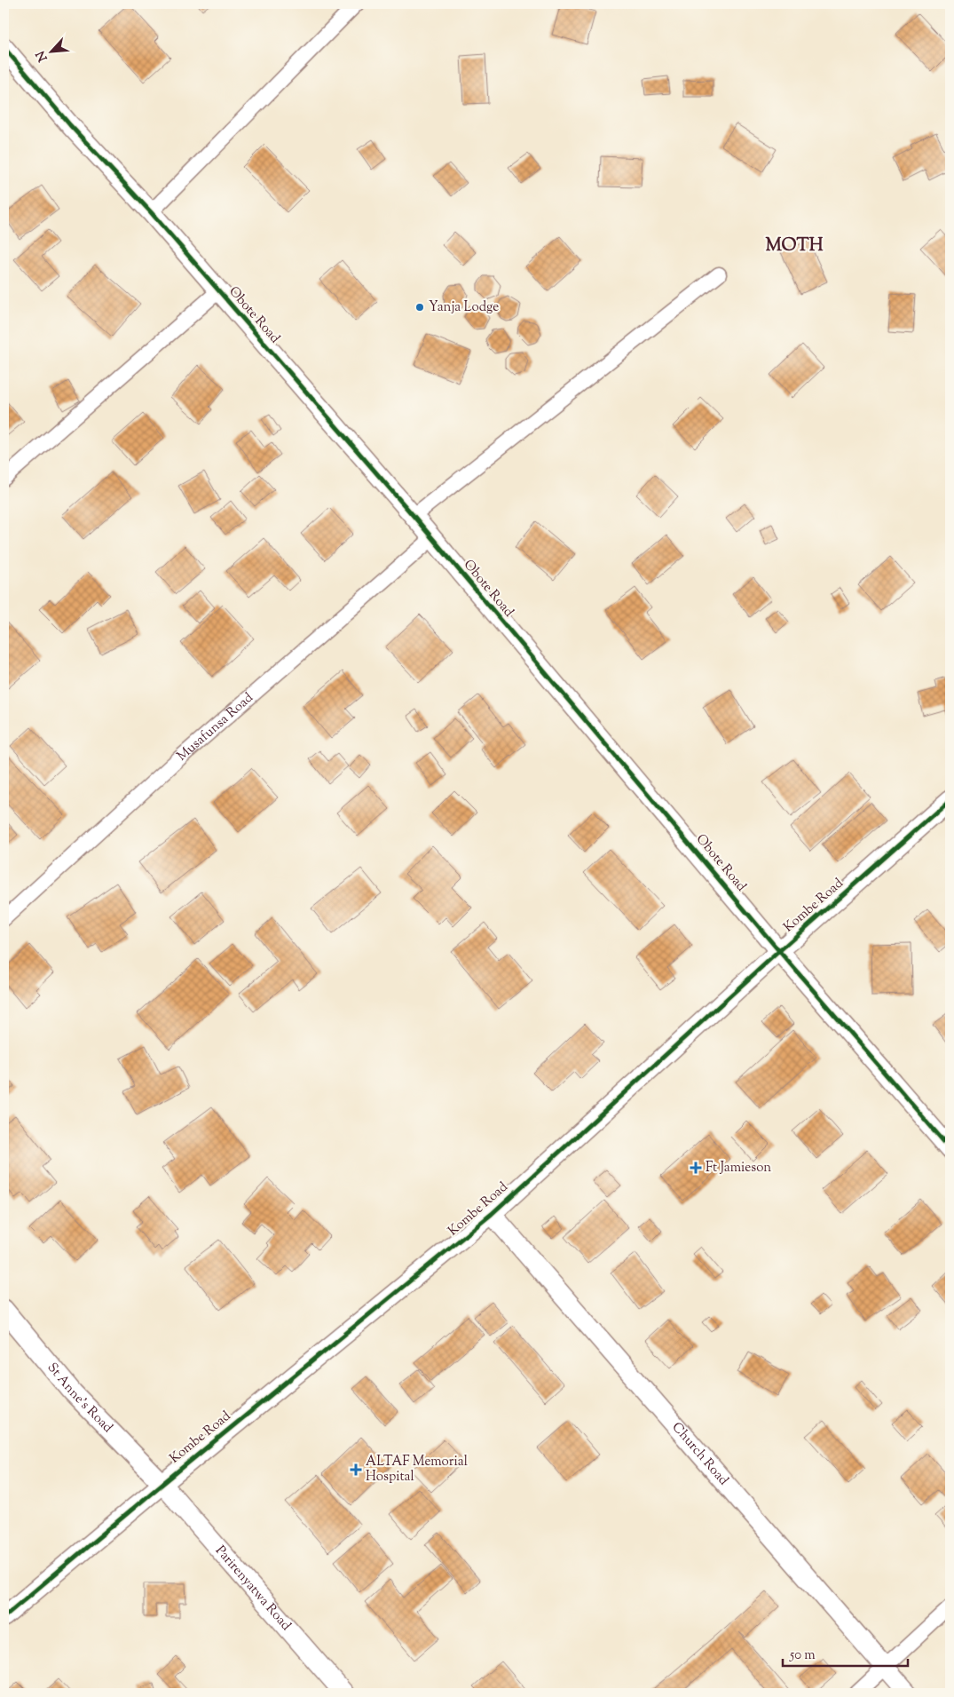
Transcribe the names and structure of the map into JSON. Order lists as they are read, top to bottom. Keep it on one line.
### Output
{"streets":{"street":["Obote Road","Musafunsa Road","Kombe Road","St Anne's Road","Church Road","Parirenyatwa Road"]},"crossings":[["Obote Road","Musafunsa Road"],["Obote Road","Kombe Road"],["Kombe Road","St Anne's Road"],["Kombe Road","Church Road"],["Kombe Road","Parirenyatwa Road"],["St Anne's Road","Parirenyatwa Road"]],"districts":["MOTH"],"places":{"other":["Yanja Lodge"],"health":["Ft Jamieson","ALTAF Memorial Hospital"]},"scale_bar":"50 m","north":"bottom left"}
